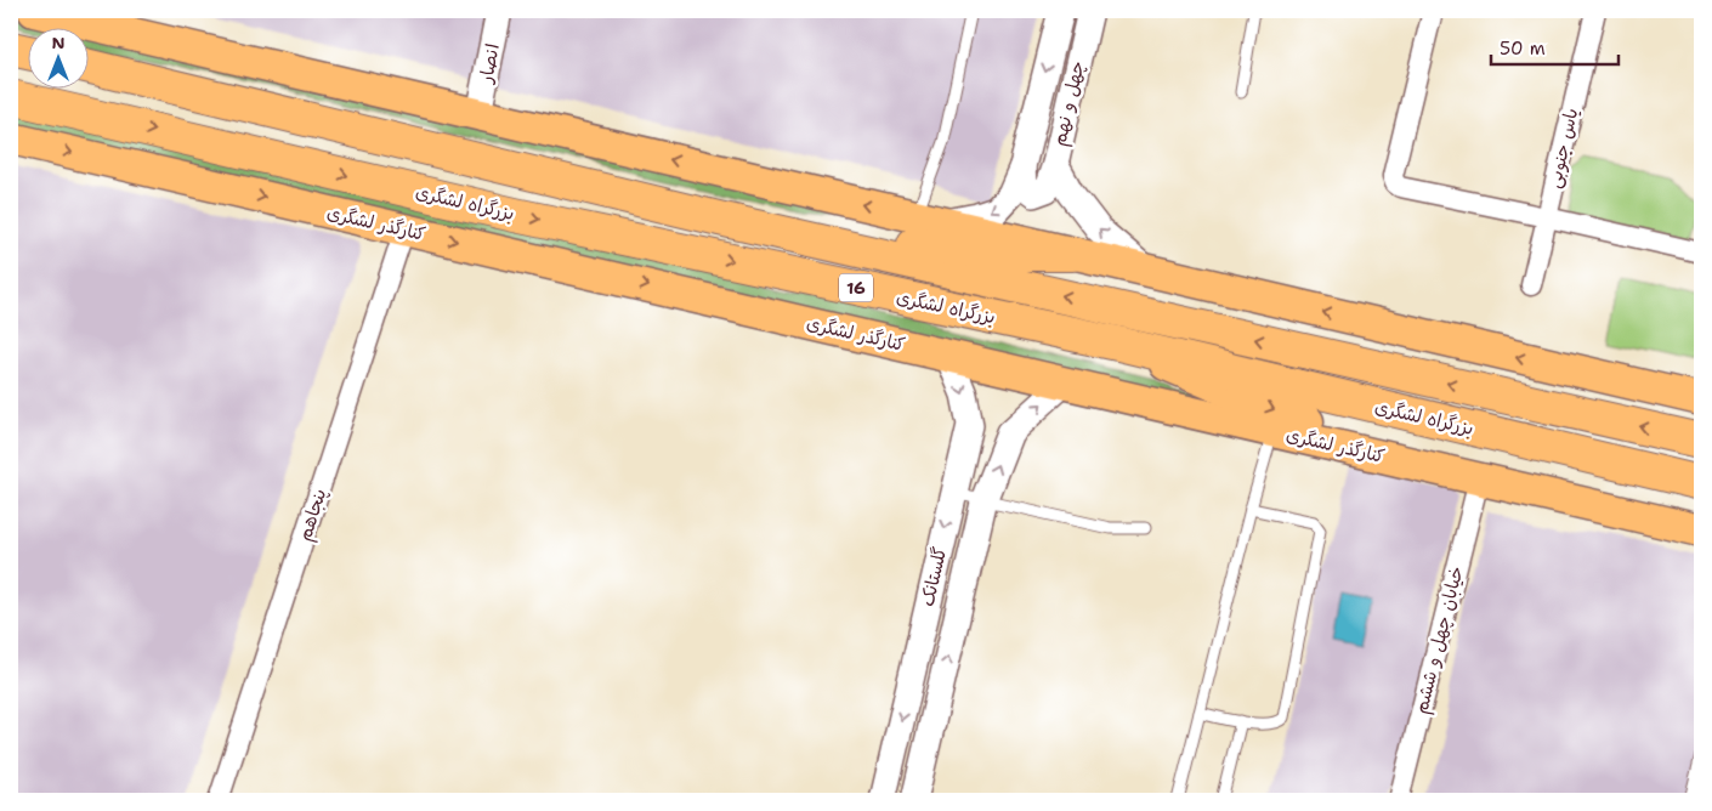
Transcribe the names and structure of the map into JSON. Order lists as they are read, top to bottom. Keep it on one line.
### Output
{"streets":{"highway":["بزرگراه لشگری","16"],"main road":["کنارگذر لشگری"],"street":["انصار","چهل و نهم","یاس جنوبی","پنجاهم","گلستانک","خیابان چهل و ششم"]},"crossings":[["کنارگذر لشگری","پنجاهم"],["کنارگذر لشگری","گلستانک"],["کنارگذر لشگری","خیابان چهل و ششم"]],"scale_bar":"50 m","north":"top"}
